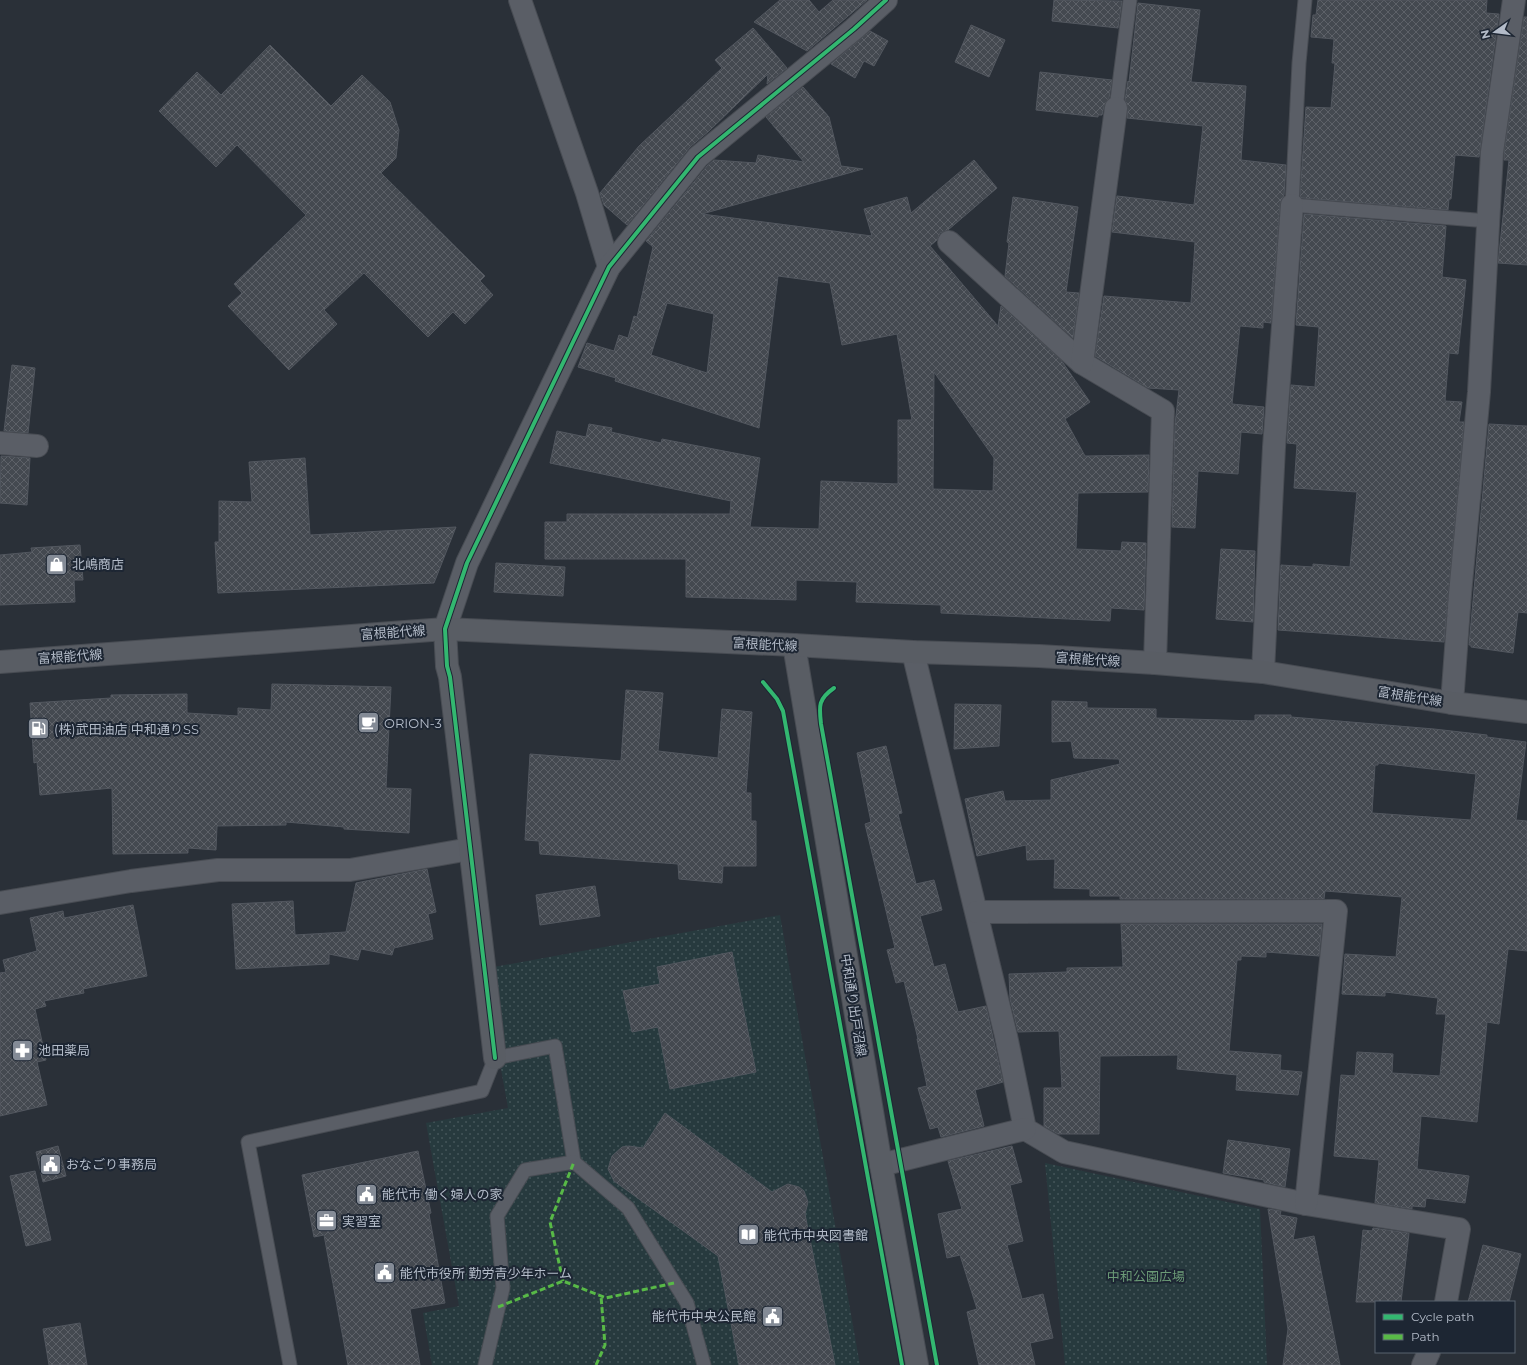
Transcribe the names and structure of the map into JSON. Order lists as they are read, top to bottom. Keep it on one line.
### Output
{"streets":{"main road":["富根能代線","中和通り出戸沼線"]},"crossings":[["富根能代線","中和通り出戸沼線"]],"parks":["中和公園広場"],"places":{"shop":["北嶋商店"],"cafe":["ORION-3"],"fuel station":["(株)武田油店 中和通りSS"],"pharmacy":["池田薬局"],"public building":["おなごり事務局","能代市 働く婦人の家","能代市役所 勤労青少年ホーム","能代市中央公民館"],"office":["実習室"],"library":["能代市中央図書館"]},"legend":["Cycle path","Path"],"north":"left"}
